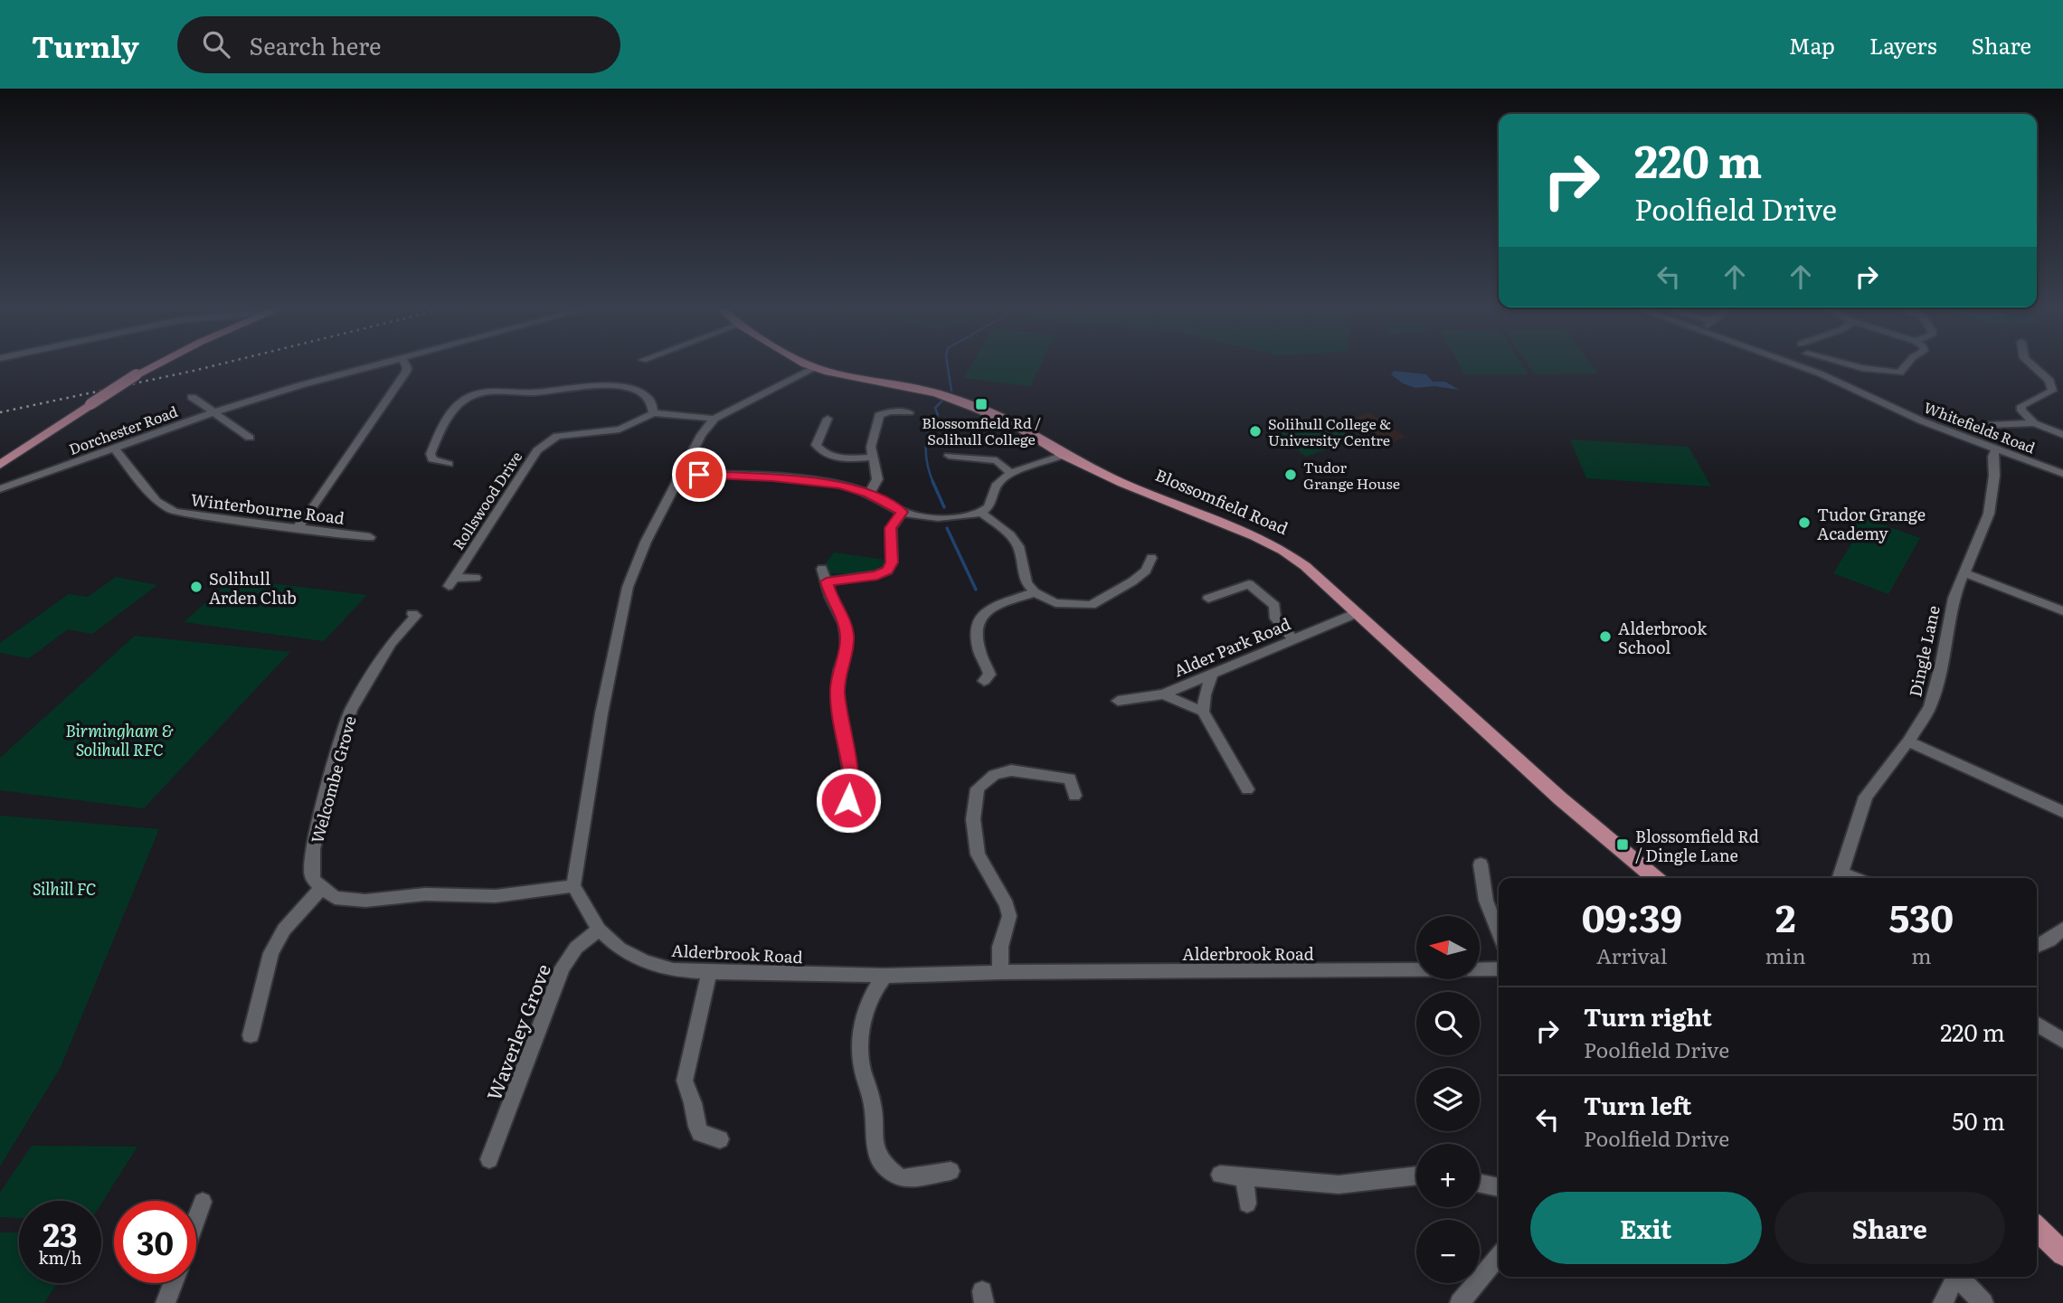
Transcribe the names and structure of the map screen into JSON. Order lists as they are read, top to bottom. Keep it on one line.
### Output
{"streets":{"main road":["Blossomfield Road"],"street":["Whitefields Road","Dorchester Road","Rollswood Drive","Winterbourne Road","Alder Park Road","Dingle Lane","Welcombe Grove","Alderbrook Road","Waverley Grove"]},"crossings":[["Whitefields Road","Dingle Lane"],["Dorchester Road","Winterbourne Road"],["Blossomfield Road","Alder Park Road"],["Alderbrook Road","Waverley Grove"]],"parks":["Birmingham & Solihull RFC","Silhill FC"],"places":{"transit":["Blossomfield Rd / Solihull College","Blossomfield Rd / Dingle Lane"],"other":["Solihull College & University Centre","Tudor Grange House","Tudor Grange Academy","Solihull Arden Club","Alderbrook School"]},"north":"left","page":{"header":"Turnly","search":"Search here","nav":["Map","Layers","Share"],"turn":["220 m","Poolfield Drive"],"eta":["09:39","Arrival","2","min","530","m"],"map_buttons":["+","−"],"list":[{"name":"Turn right","note":"Poolfield Drive","value":"220 m"},{"name":"Turn left","note":"Poolfield Drive","value":"50 m"}],"buttons":["Exit","Share"],"speed":"23 km/h","limit":"30"}}
